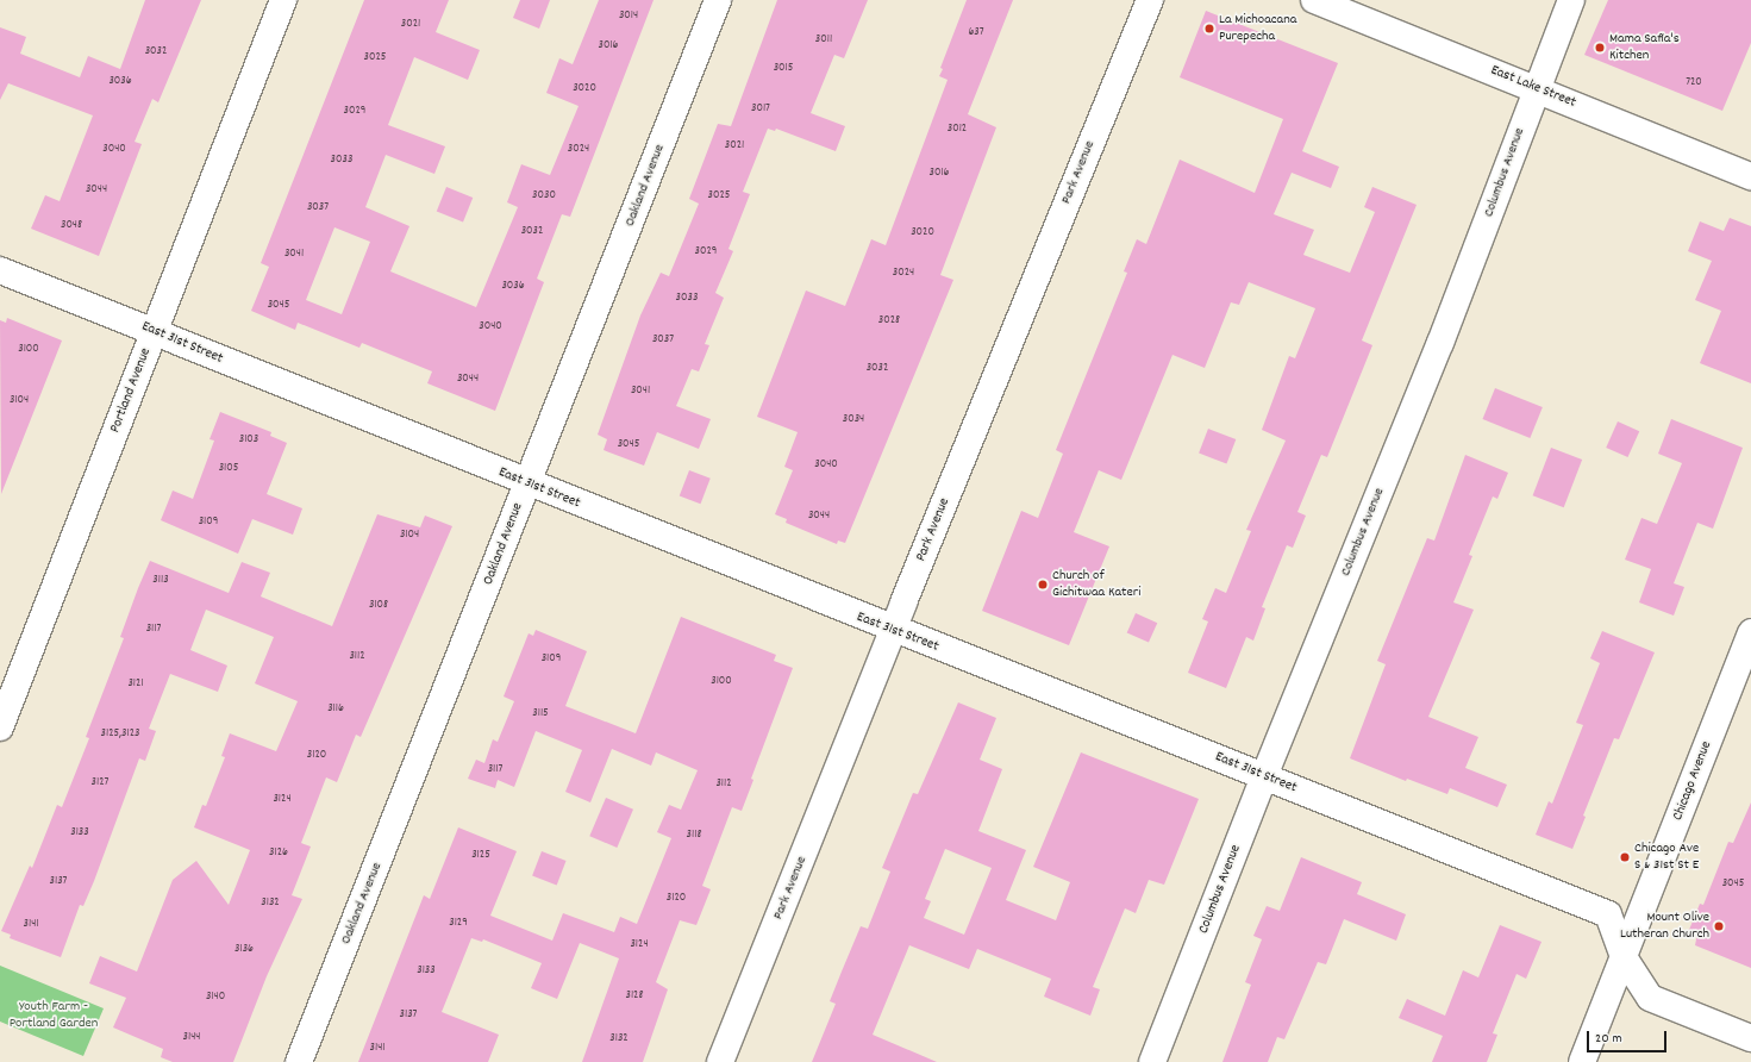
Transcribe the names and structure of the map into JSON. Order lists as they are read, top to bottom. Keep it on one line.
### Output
{"streets":{"street":["East Lake Street","Park Avenue","Columbus Avenue","Oakland Avenue","East 31st Street","Portland Avenue","Chicago Avenue"]},"crossings":[["East Lake Street","Columbus Avenue"],["Park Avenue","East 31st Street"],["Columbus Avenue","East 31st Street"],["Oakland Avenue","East 31st Street"],["East 31st Street","Portland Avenue"],["East 31st Street","Chicago Avenue"]],"parks":["Youth Farm - Portland Garden"],"places":["La Michoacana Purepecha","Mama Safia's Kitchen","Church of Gichitwaa Kateri","Chicago Ave S & 31st St E","Mount Olive Lutheran Church"],"house_numbers":["3014","3021","637","3011","3016","3032","3025","3015","3036","720","3020","3017","3029","3012","3021","3040","3024","3033","3016","3044","3030","3025","3037","3048","3032","3020","3029","3041","3024","3036","3033","3045","3028","3040","3037","3100","3032","3044","3041","3104","3034","3103","3045","3040","3105","3044","3109","3104","3113","3108","3117","3112","3109","3100","3121","3116","3115","3125,3123","3120","3117","3127","3112","3124","3133","3118","3126","3125","3137","3045","3120","3132","3129","3141","3124","3136","3133","3128","3140","3137","3144","3132","3141"],"scale_bar":"20 m"}
